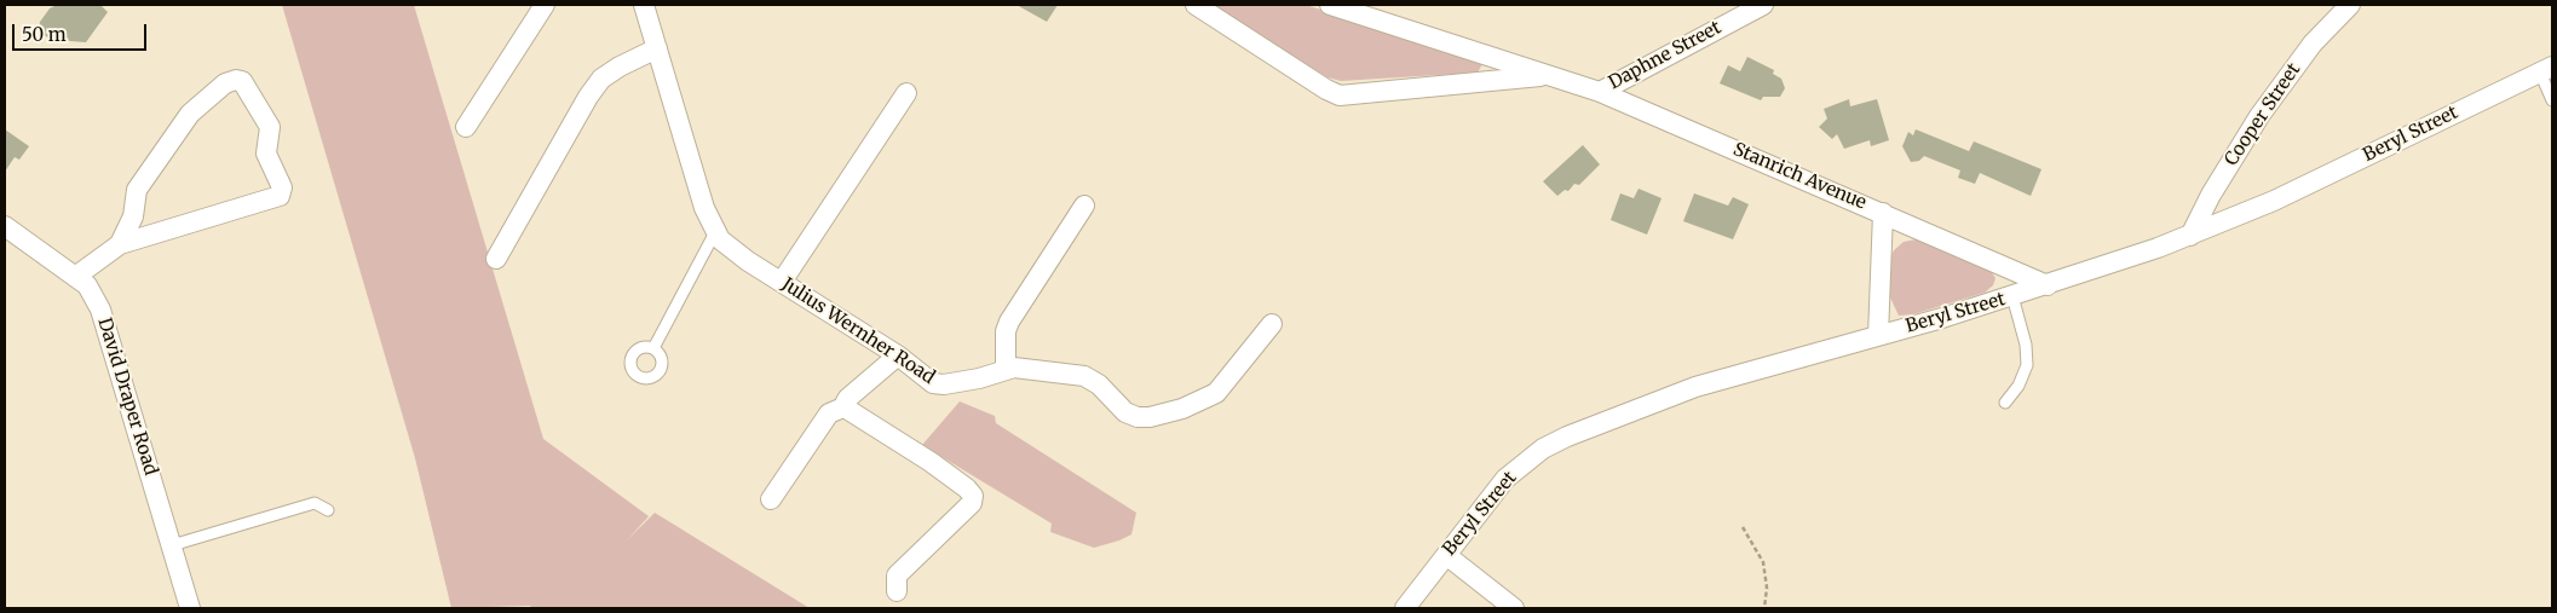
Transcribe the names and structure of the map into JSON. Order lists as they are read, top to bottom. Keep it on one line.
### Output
{"streets":{"street":["Daphne Street","Cooper Street","Beryl Street","Stanrich Avenue","Julius Wernher Road","David Draper Road"]},"crossings":[["Daphne Street","Stanrich Avenue"],["Cooper Street","Beryl Street"],["Beryl Street","Stanrich Avenue"]],"scale_bar":"50 m"}
